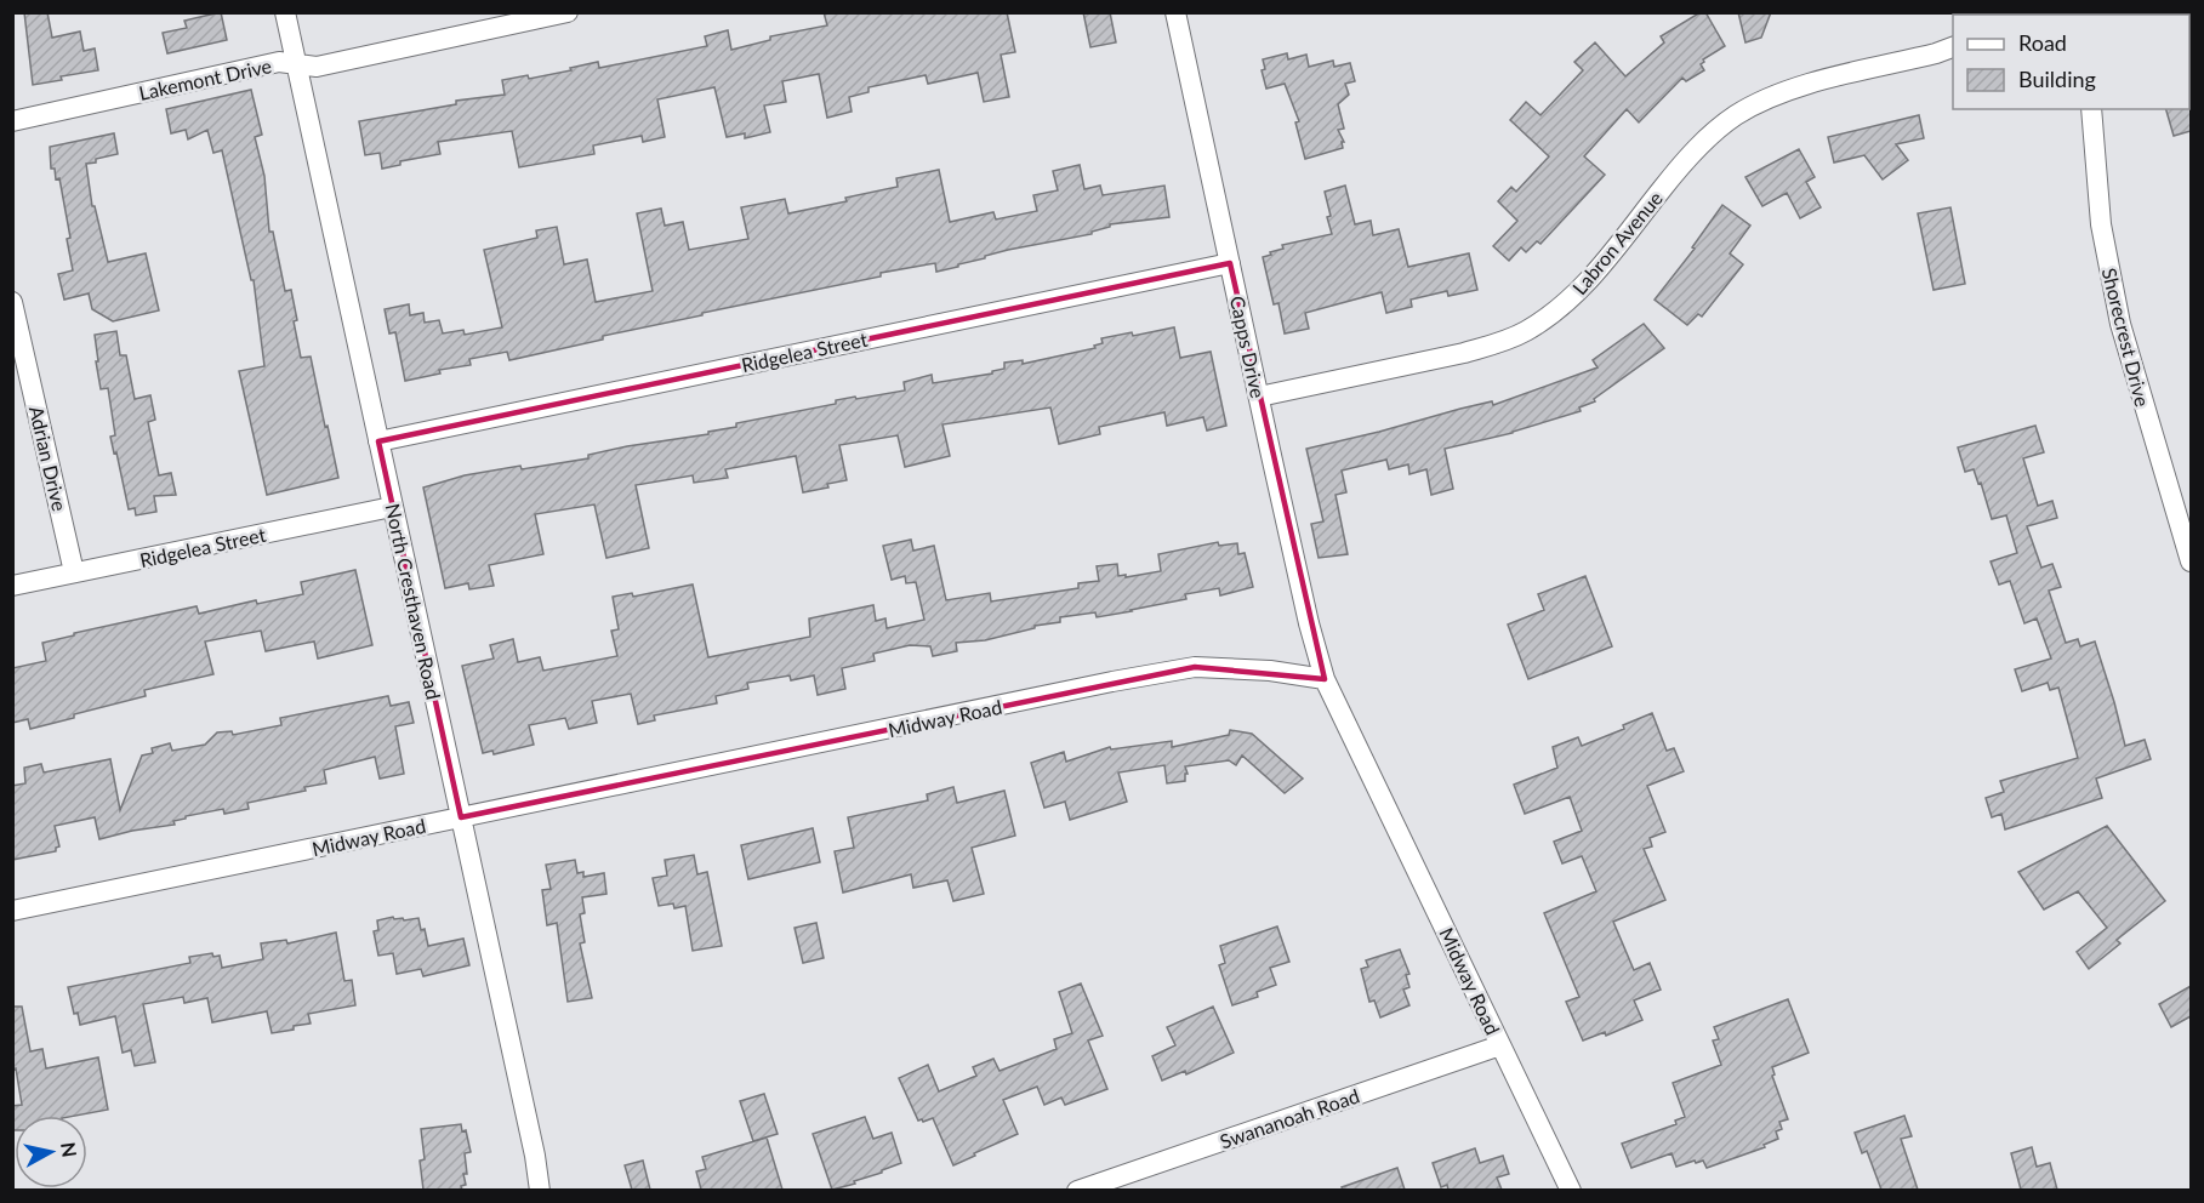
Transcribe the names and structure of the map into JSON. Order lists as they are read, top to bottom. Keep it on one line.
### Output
{"streets":{"street":["Lakemont Drive","Labron Avenue","Shorecrest Drive","Capps Drive","Ridgelea Street","Adrian Drive","North Cresthaven Road","Midway Road","Swananoah Road"]},"crossings":[["Lakemont Drive","North Cresthaven Road"],["Labron Avenue","Capps Drive"],["Capps Drive","Ridgelea Street"],["Capps Drive","Midway Road"],["Ridgelea Street","Adrian Drive"],["Ridgelea Street","North Cresthaven Road"],["North Cresthaven Road","Midway Road"],["Midway Road","Swananoah Road"]],"legend":["Road","Building"],"north":"right"}
